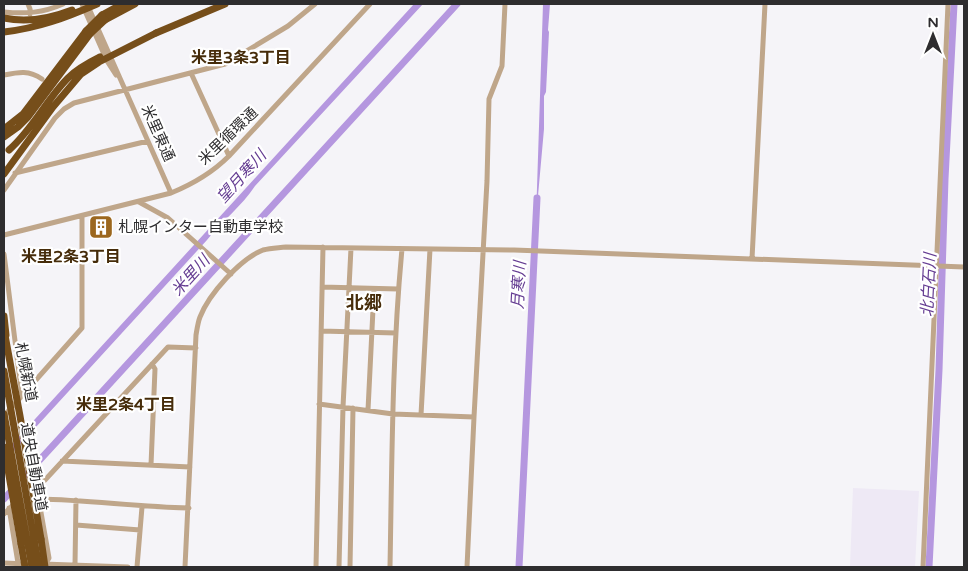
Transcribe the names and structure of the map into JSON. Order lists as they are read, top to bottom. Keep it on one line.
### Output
{"streets":{"highway":["札幌新道","道央自動車道"],"street":["米里東通","米里循環通"]},"crossings":[["米里東通","米里循環通"],["札幌新道","道央自動車道"]],"districts":["米里3条3丁目","米里2条3丁目","北郷","米里2条4丁目"],"water":["望月寒川","米里川","月寒川","北白石川"],"places":{"building":["札幌インター自動車学校"]},"north":"top"}
